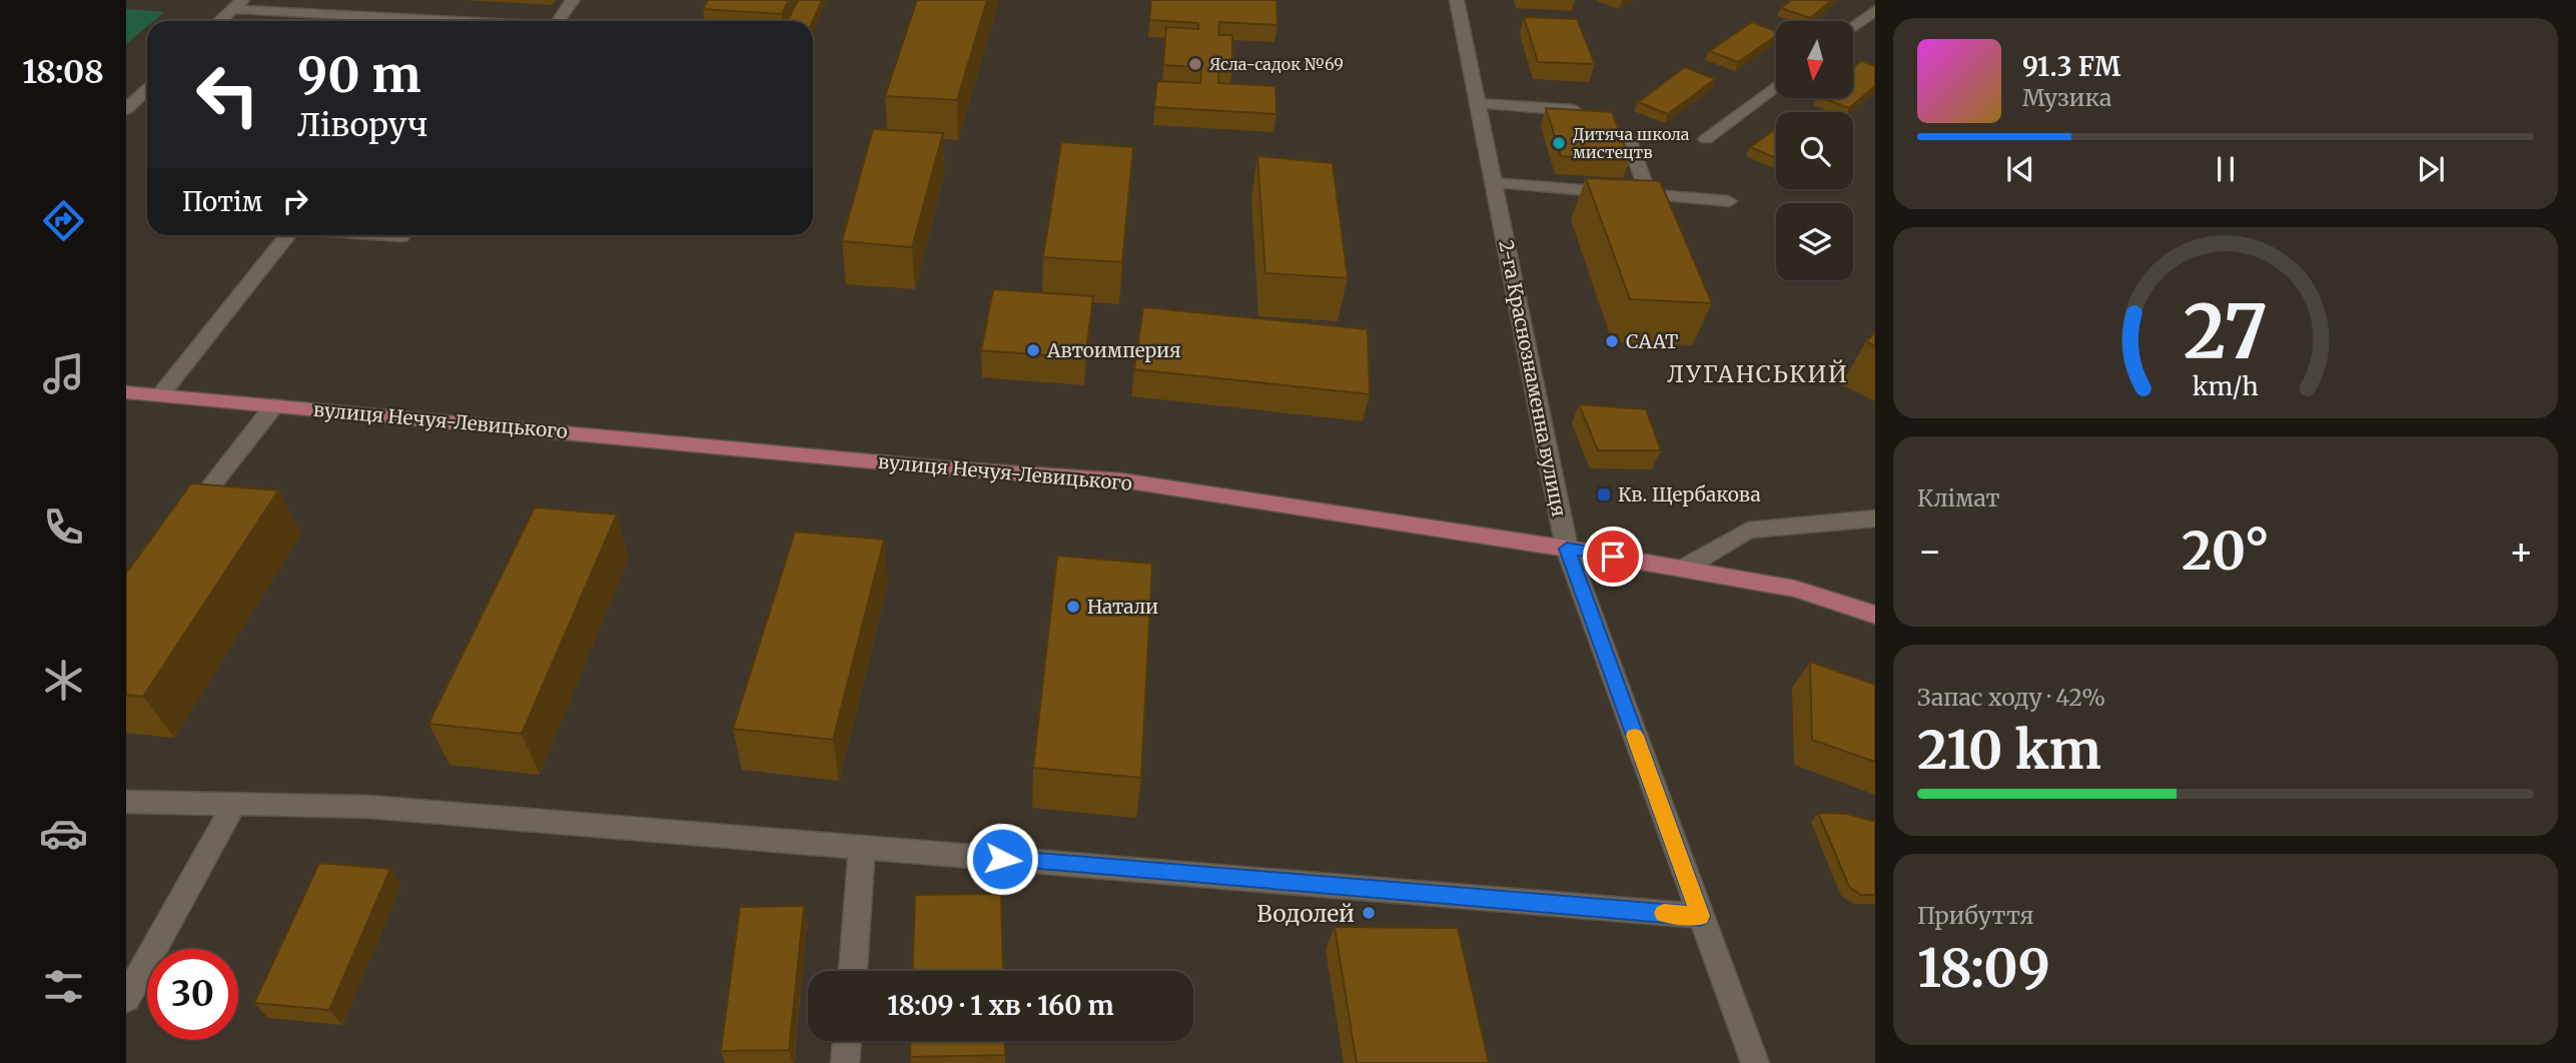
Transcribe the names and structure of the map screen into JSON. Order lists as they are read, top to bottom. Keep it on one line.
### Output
{"streets":{"main road":["вулиця Нечуя-Левицького"],"street":["2-га Краснознаменна вулиця"]},"crossings":[["2-га Краснознаменна вулиця","вулиця Нечуя-Левицького"]],"districts":["ЛУГАНСЬКИЙ"],"places":{"other":["Ясла-садок №69","Дитяча школа мистецтв","СААТ","Автоимперия","Натали","Водолей"],"transit":["Кв. Щербакова"]},"north":"bottom","page":{"tabs":"18:08","turn":["90 m","Ліворуч"],"song":["91.3 FM","Музика"],"then":"Потім","tile":["Клімат",["Запас ходу · 42%","210 km"],["Прибуття","18:09"]],"heat":["−","20°","+"],"limit":"30","trip":"18:09 · 1 хв · 160 m","gauge":["27","km/h"]}}
